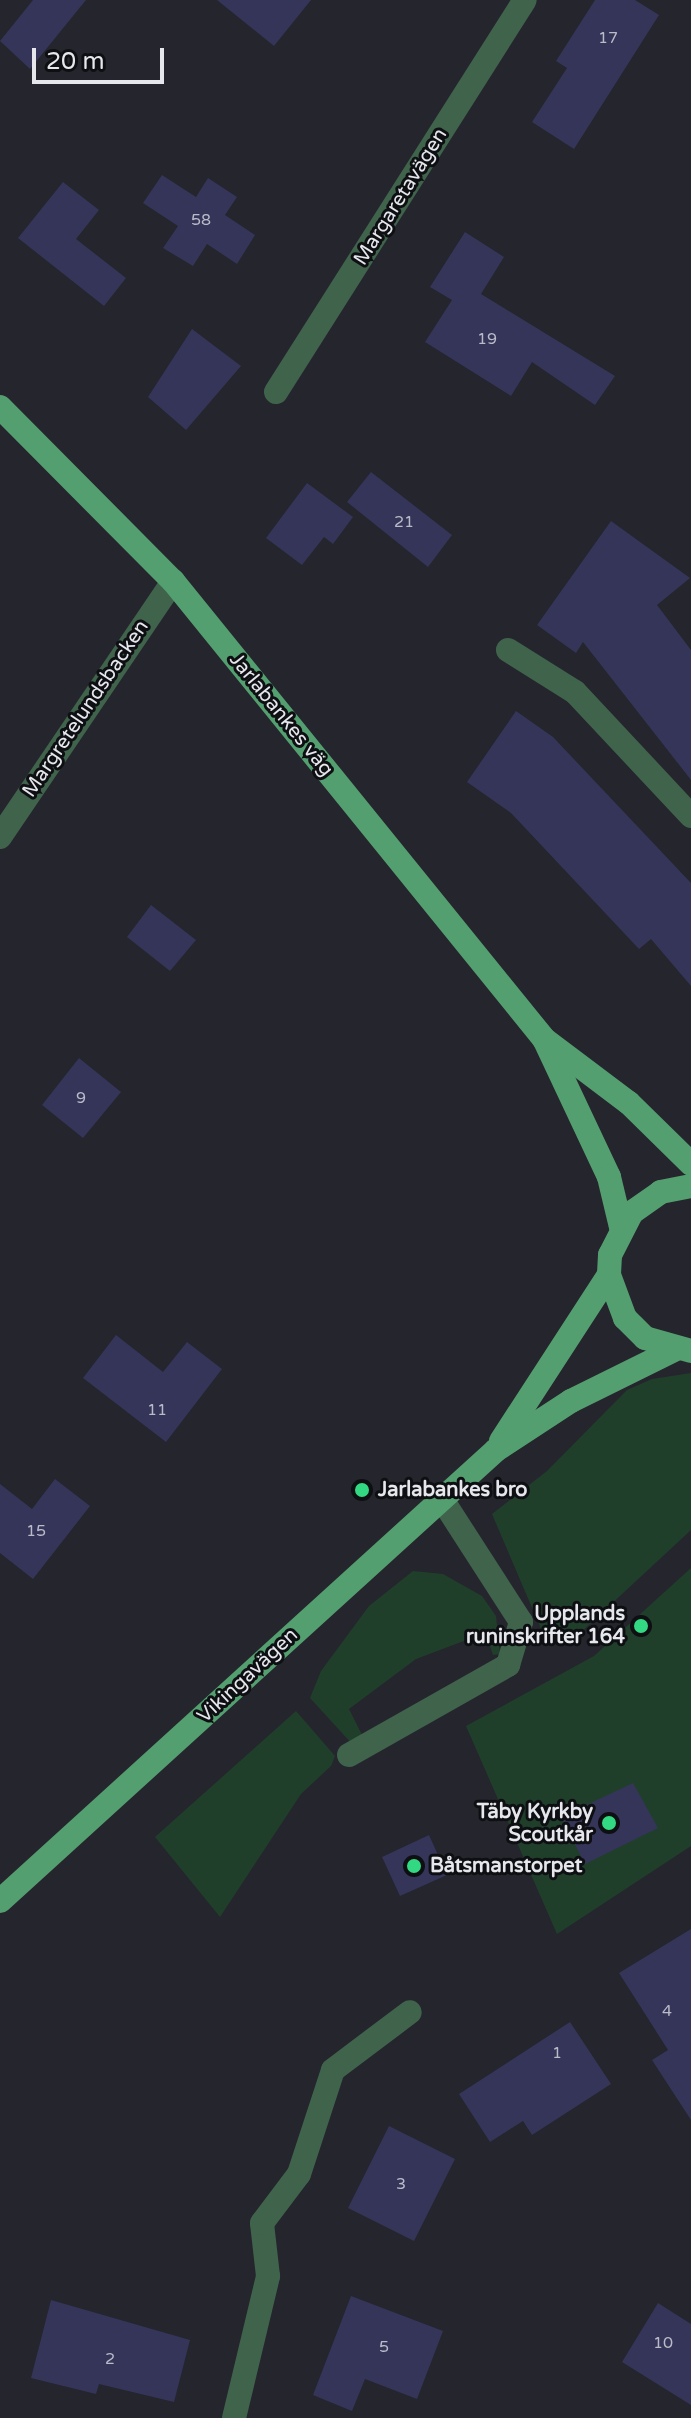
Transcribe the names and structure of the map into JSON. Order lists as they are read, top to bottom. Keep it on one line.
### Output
{"streets":{"main road":["Jarlabankes väg","Vikingavägen"],"street":["Margaretavägen","Margretelundsbacken"]},"crossings":[["Margretelundsbacken","Jarlabankes väg"],["Jarlabankes väg","Vikingavägen"]],"places":["Jarlabankes bro","Upplands runinskrifter 164","Täby Kyrkby Scoutkår","Båtsmanstorpet"],"house_numbers":["17","58","19","21","9","11","15","4","1","3","10","5","2"],"scale_bar":"20 m"}
